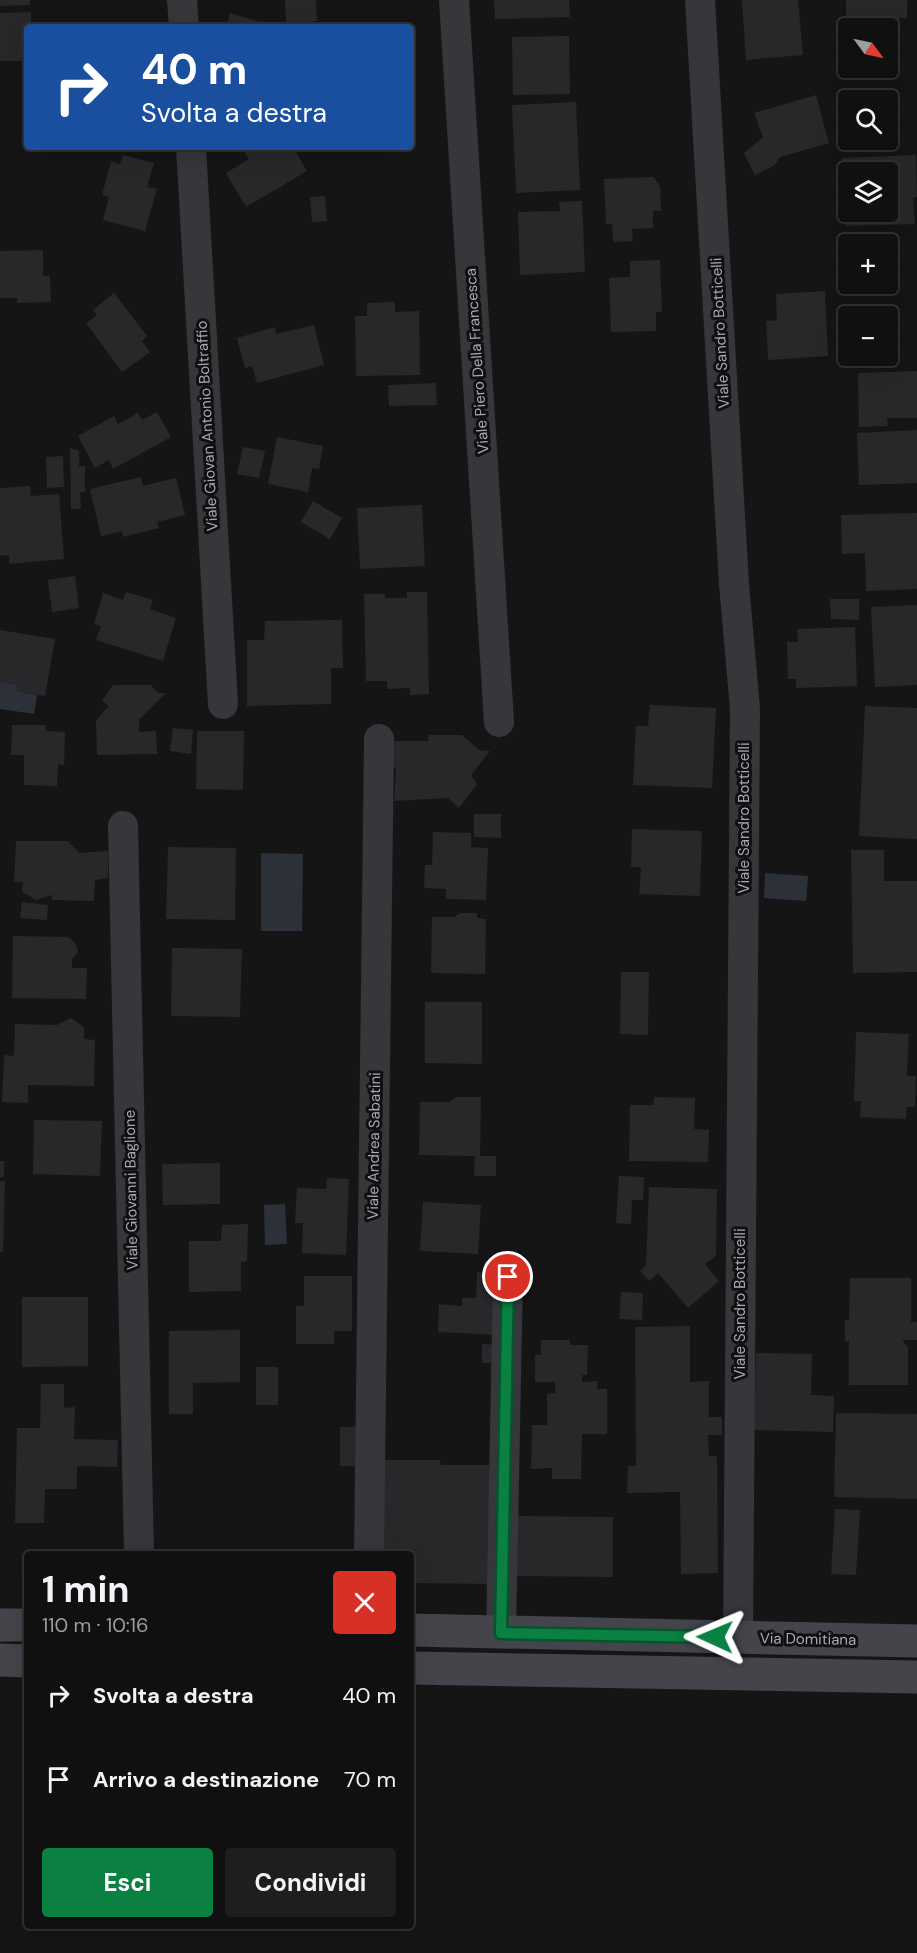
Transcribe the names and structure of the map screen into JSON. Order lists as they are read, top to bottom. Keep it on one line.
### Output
{"streets":{"main road":["Via Domitiana"],"street":["Viale Sandro Botticelli","Viale Piero Della Francesca","Viale Giovan Antonio Boltraffio","Viale Andrea Sabatini","Viale Giovanni Baglione"]},"crossings":[["Viale Sandro Botticelli","Via Domitiana"]],"north":"bottom right","page":{"map_buttons":["+","−"],"turn":["40 m","Svolta a destra"],"heading":["1 min","110 m · 10:16"],"list":[{"name":"Svolta a destra","value":"40 m"},{"name":"Arrivo a destinazione","value":"70 m"}],"buttons":["Esci","Condividi"]}}
